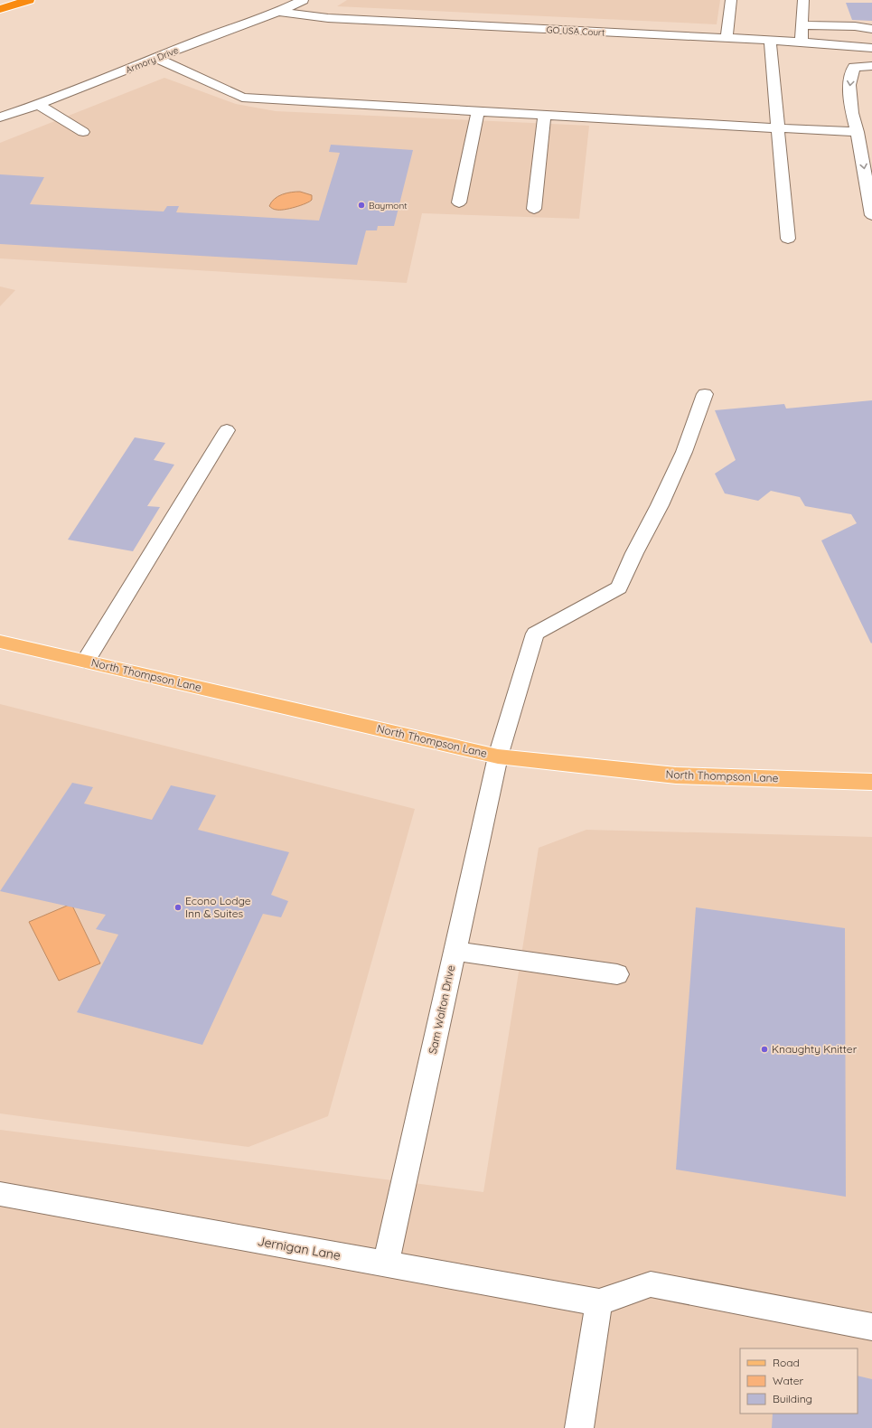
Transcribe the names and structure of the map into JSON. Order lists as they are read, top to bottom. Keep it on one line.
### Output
{"streets":{"main road":["North Thompson Lane"],"street":["GO USA Court","Armory Drive","Sam Walton Drive","Jernigan Lane"]},"crossings":[["GO USA Court","Armory Drive"],["North Thompson Lane","Sam Walton Drive"],["Sam Walton Drive","Jernigan Lane"]],"places":["Baymont","Econo Lodge Inn & Suites","Knaughty Knitter"],"legend":["Road","Water","Building"]}
